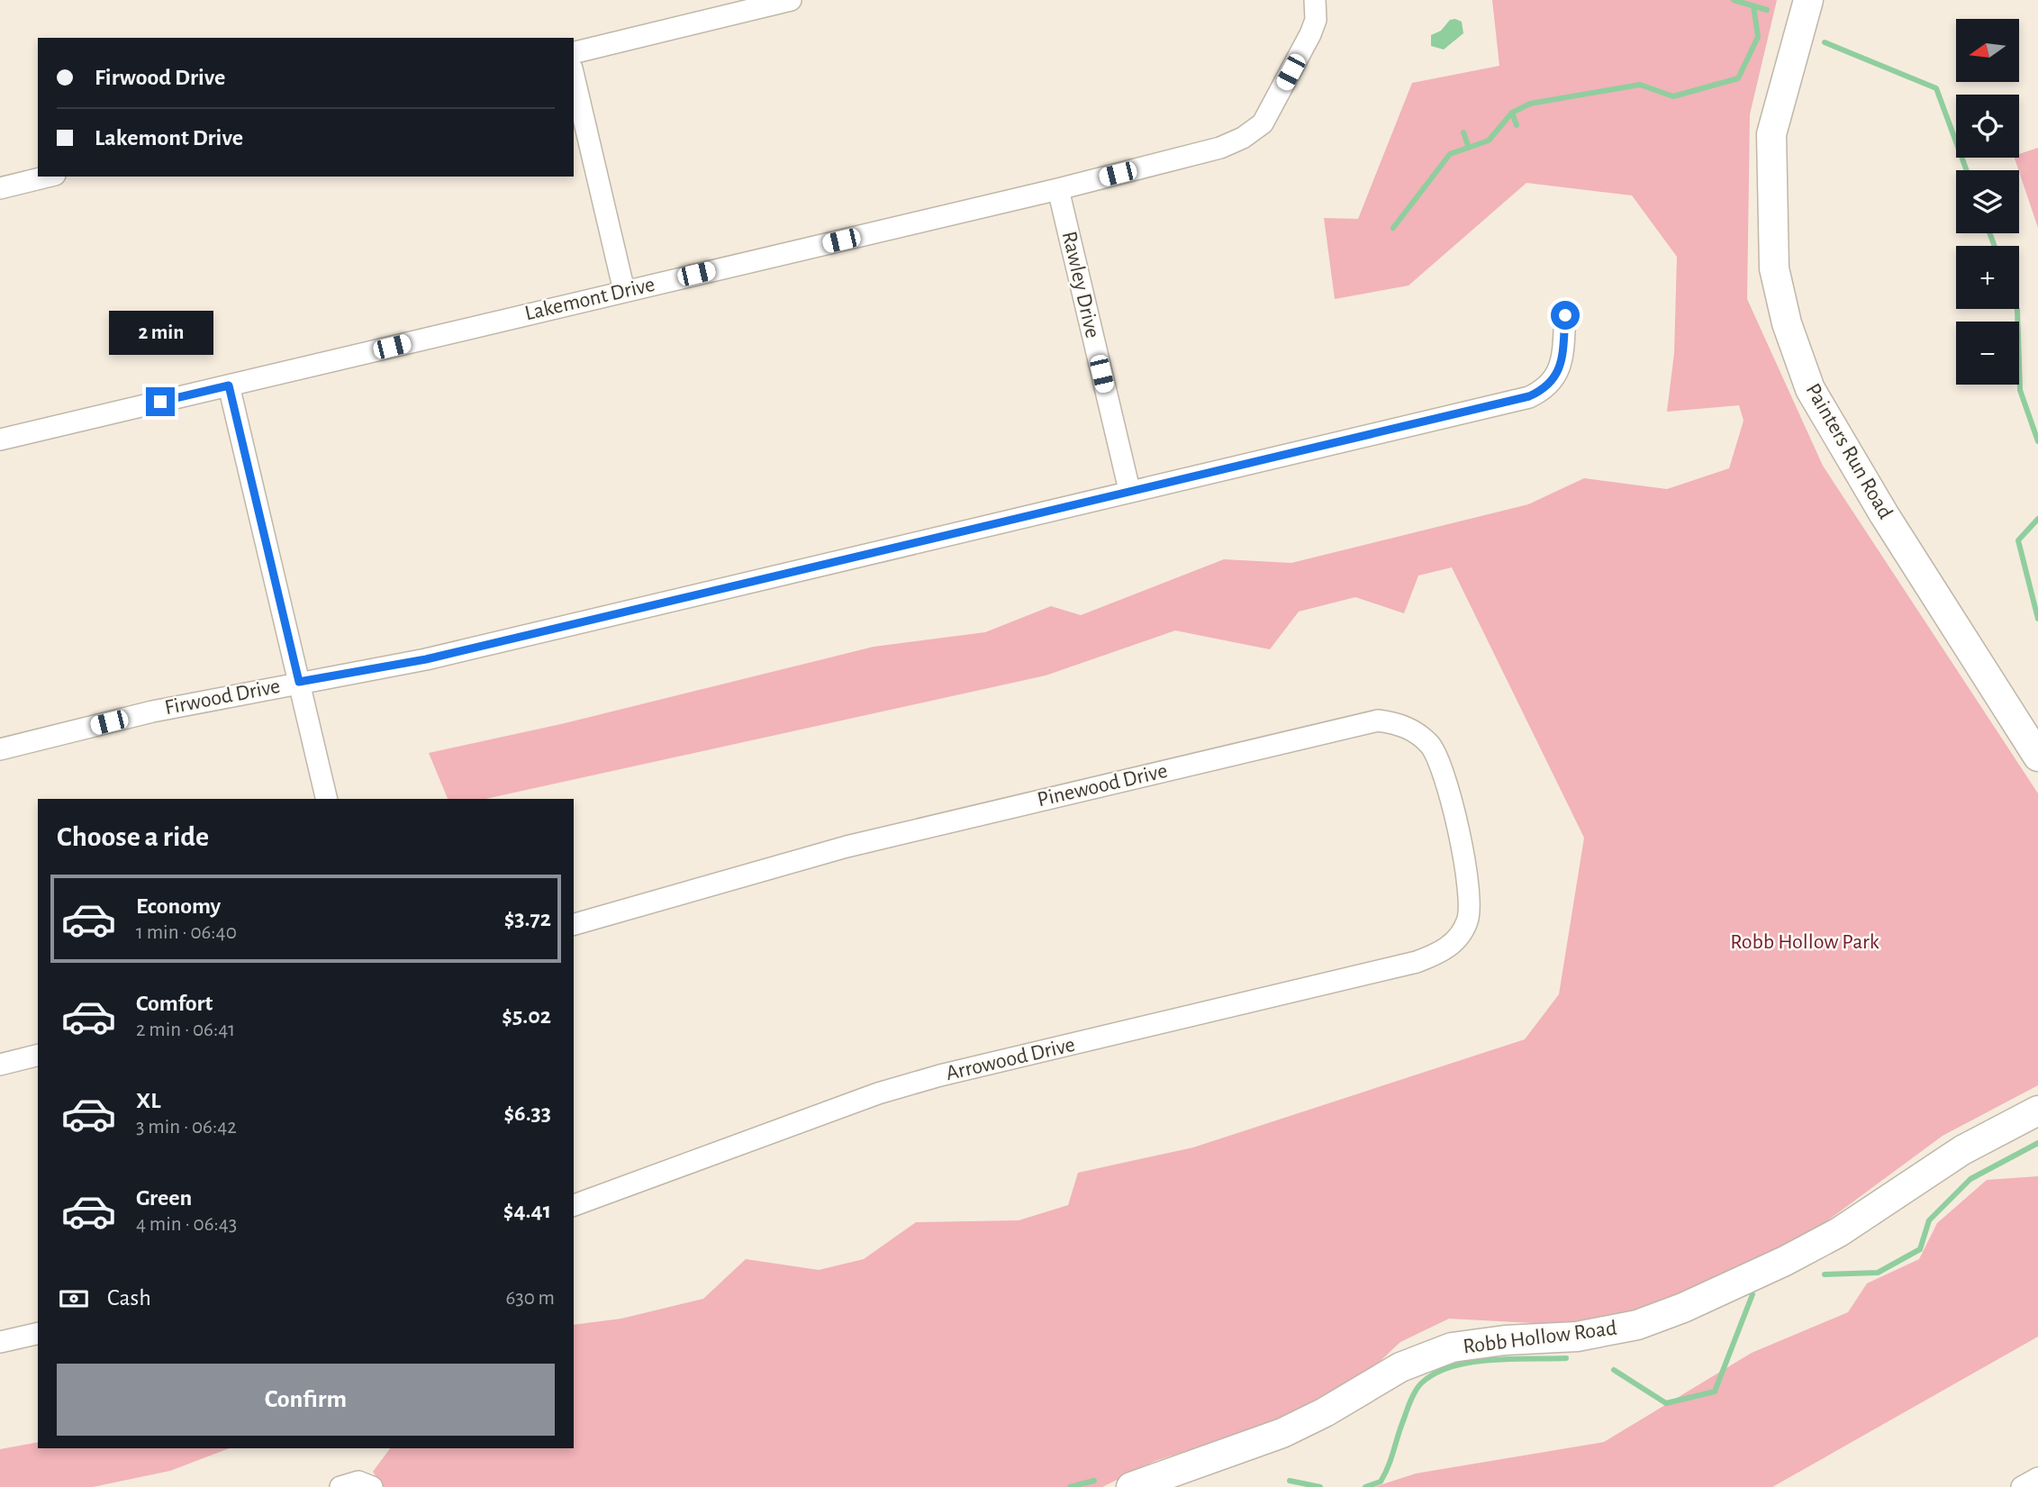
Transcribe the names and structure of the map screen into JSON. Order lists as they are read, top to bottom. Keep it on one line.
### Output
{"streets":{"street":["Rawley Drive","Lakemont Drive","Painters Run Road","Firwood Drive","Pinewood Drive","Arrowood Drive","Robb Hollow Road"]},"crossings":[["Rawley Drive","Lakemont Drive"],["Rawley Drive","Firwood Drive"],["Pinewood Drive","Arrowood Drive"]],"parks":["Robb Hollow Park"],"north":"left","page":{"map_buttons":["+","−"],"banner":["Firwood Drive","Lakemont Drive"],"bubble":"2 min","heading":"Choose a ride","list":[{"name":"Economy","note":"1 min · 06:40","value":"$3.72"},{"name":"Comfort","note":"2 min · 06:41","value":"$5.02"},{"name":"XL","note":"3 min · 06:42","value":"$6.33"},{"name":"Green","note":"4 min · 06:43","value":"$4.41"}],"pay":["Cash","630 m"],"buttons":"Confirm"}}
